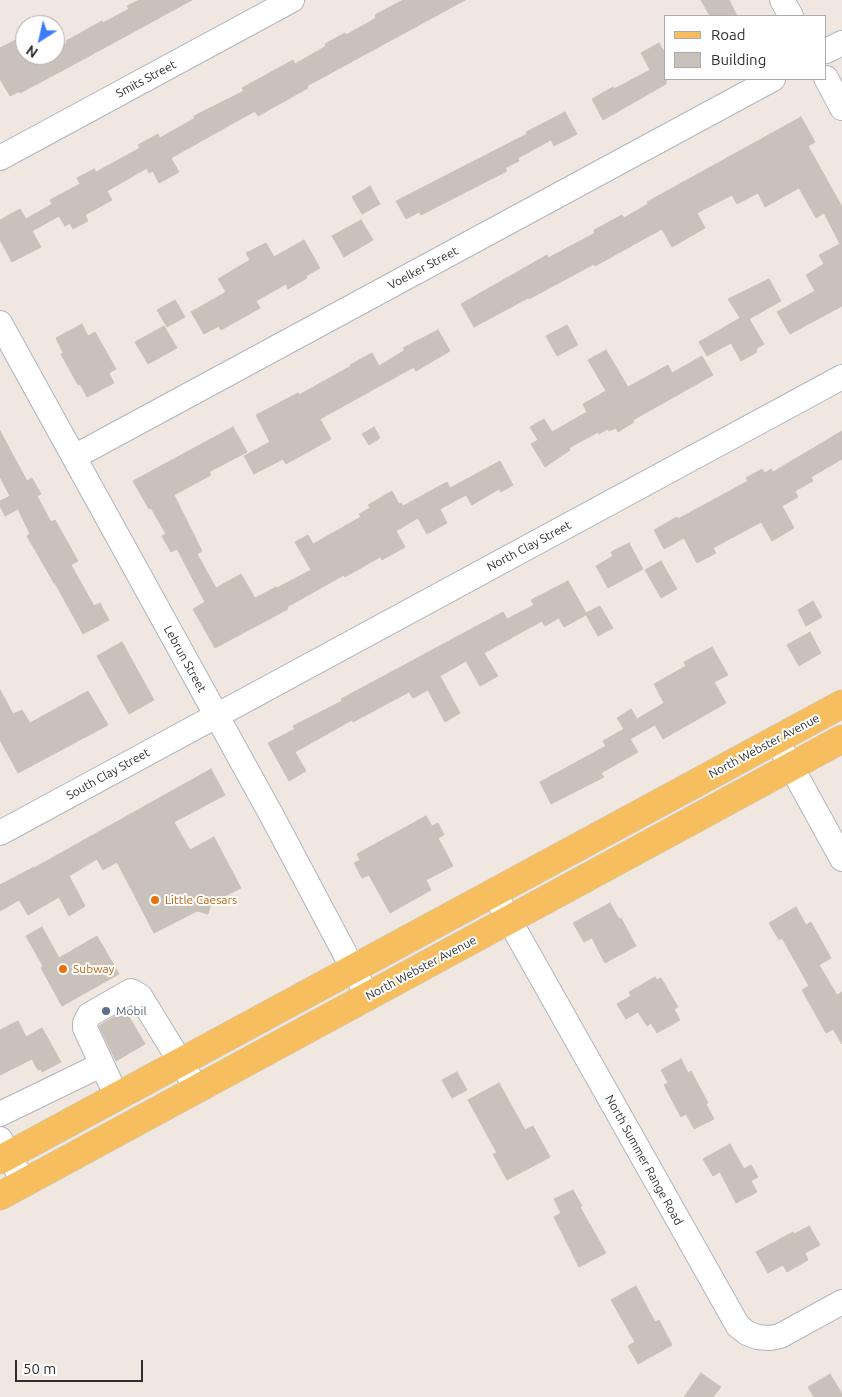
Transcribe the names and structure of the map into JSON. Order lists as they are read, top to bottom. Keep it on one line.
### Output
{"streets":{"main road":["North Webster Avenue"],"street":["Smits Street","Voelker Street","North Clay Street","Lebrun Street","South Clay Street","North Summer Range Road"]},"crossings":[["Voelker Street","Lebrun Street"],["North Clay Street","Lebrun Street"],["North Clay Street","South Clay Street"],["Lebrun Street","North Webster Avenue"],["Lebrun Street","South Clay Street"],["North Webster Avenue","North Summer Range Road"]],"places":["Little Caesars","Subway","Mobil"],"legend":["Road","Building"],"scale_bar":"50 m","north":"bottom left"}
